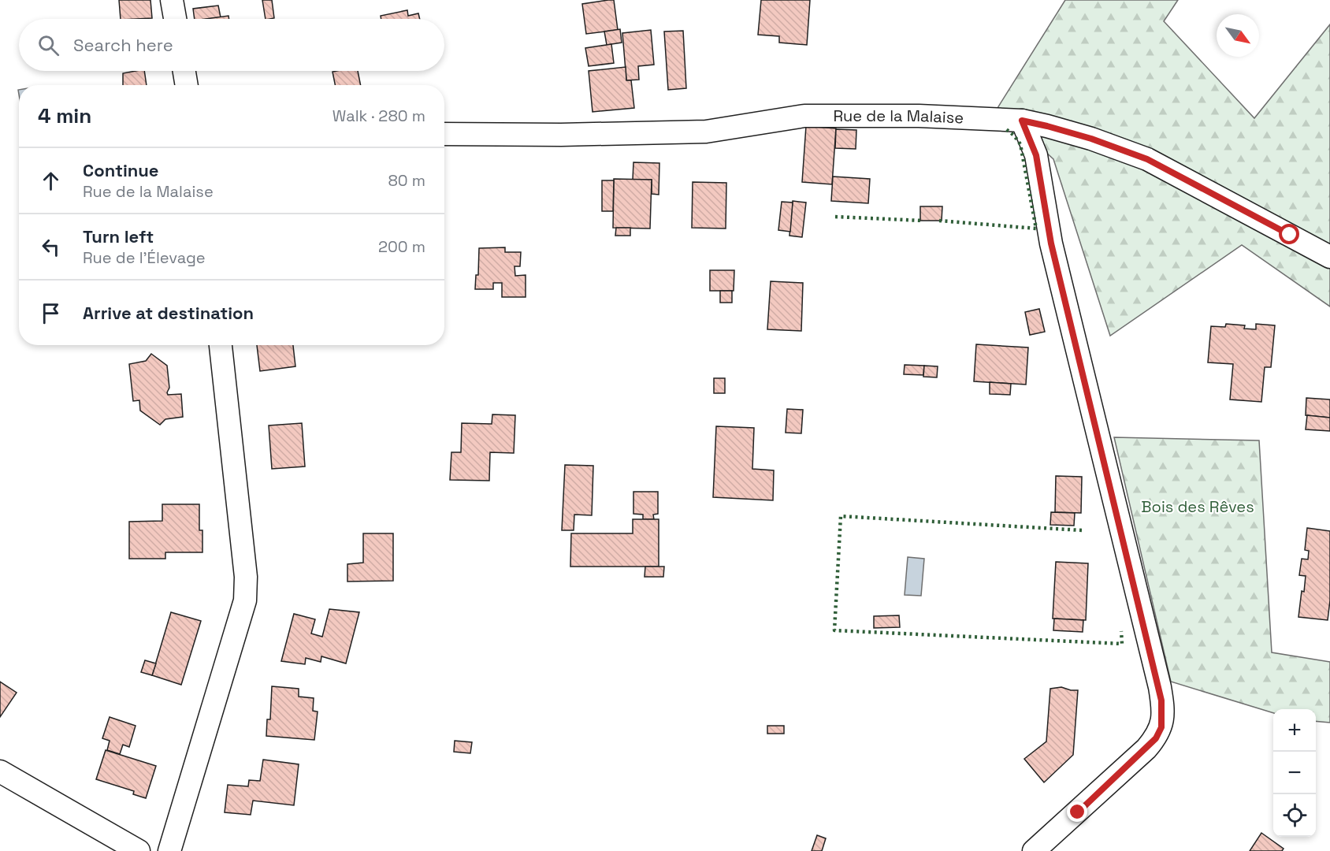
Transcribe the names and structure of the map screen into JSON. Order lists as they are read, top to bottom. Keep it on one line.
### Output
{"streets":{"street":["Rue de la Malaise"]},"parks":["Bois des Rêves"],"north":"bottom right","page":{"search":"Search here","heading":["4 min","Walk · 280 m"],"list":[["Continue","Rue de la Malaise","80 m"],["Turn left","Rue de l'Élevage","200 m"],"Arrive at destination"],"map_buttons":["+","−"]}}
